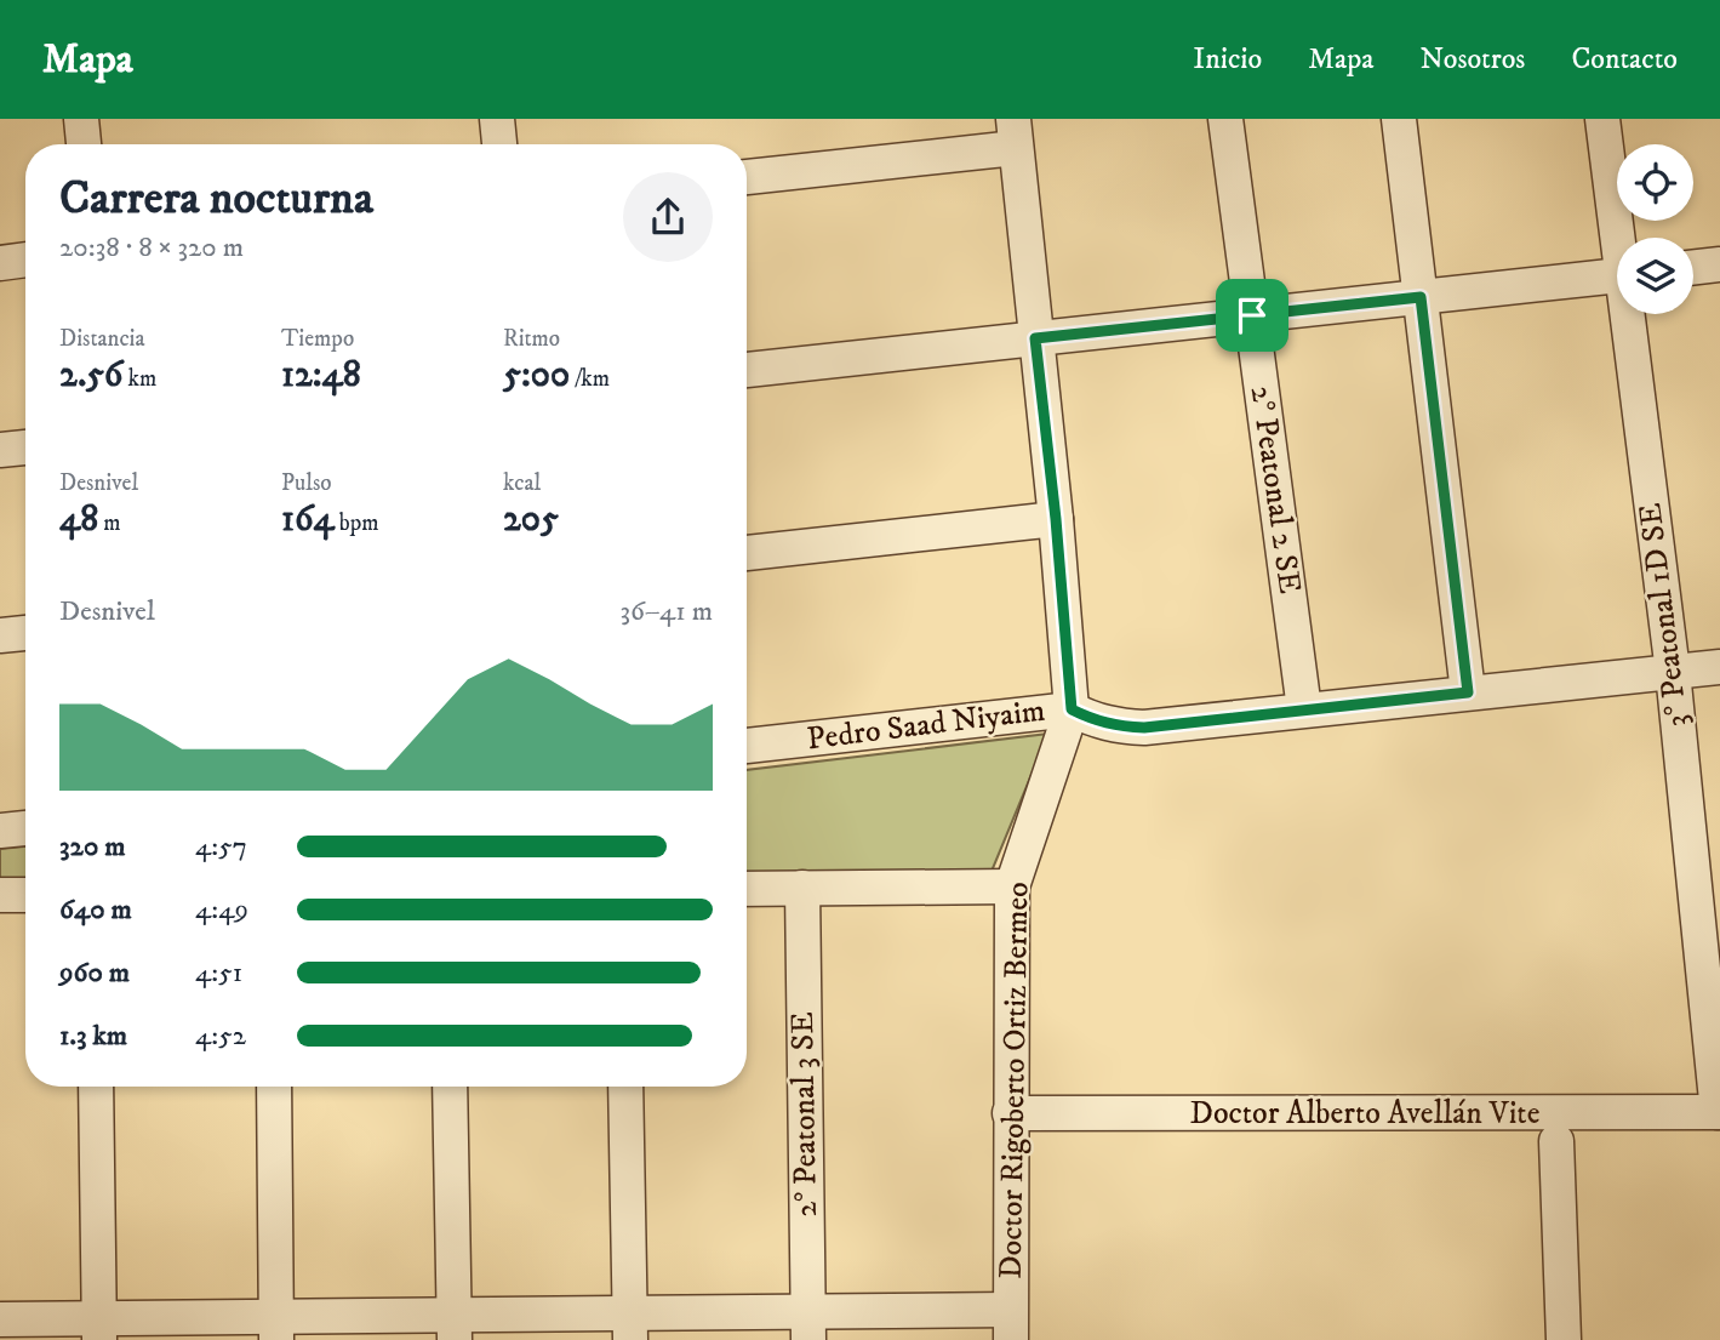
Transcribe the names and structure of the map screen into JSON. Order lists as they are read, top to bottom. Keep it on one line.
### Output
{"streets":{"street":["2° Peatonal 2 SE","3° Peatonal 1D SE","Pedro Saad Niyaim","Doctor Rigoberto Ortiz Bermeo","Doctor Alberto Avellán Vite","2° Peatonal 3 SE"]},"crossings":[["2° Peatonal 2 SE","Pedro Saad Niyaim"],["3° Peatonal 1D SE","Pedro Saad Niyaim"],["3° Peatonal 1D SE","Doctor Alberto Avellán Vite"],["Pedro Saad Niyaim","Doctor Rigoberto Ortiz Bermeo"],["Doctor Rigoberto Ortiz Bermeo","Doctor Alberto Avellán Vite"]],"page":{"header":"Mapa","nav":["Inicio","Mapa","Nosotros","Contacto"],"heading":["Carrera nocturna","20:38 · 8 × 320 m"],"stats":[["Distancia","2.56 km"],["Tiempo","12:48"],["Ritmo","5:00 /km"],["Desnivel","48 m"],["Pulso","164 bpm"],["kcal","205"]],"chart":["Desnivel","36–41 m"],"list":[{"name":"320 m","note":"4:57"},{"name":"640 m","note":"4:49"},{"name":"960 m","note":"4:51"},{"name":"1.3 km","note":"4:52"}]}}
